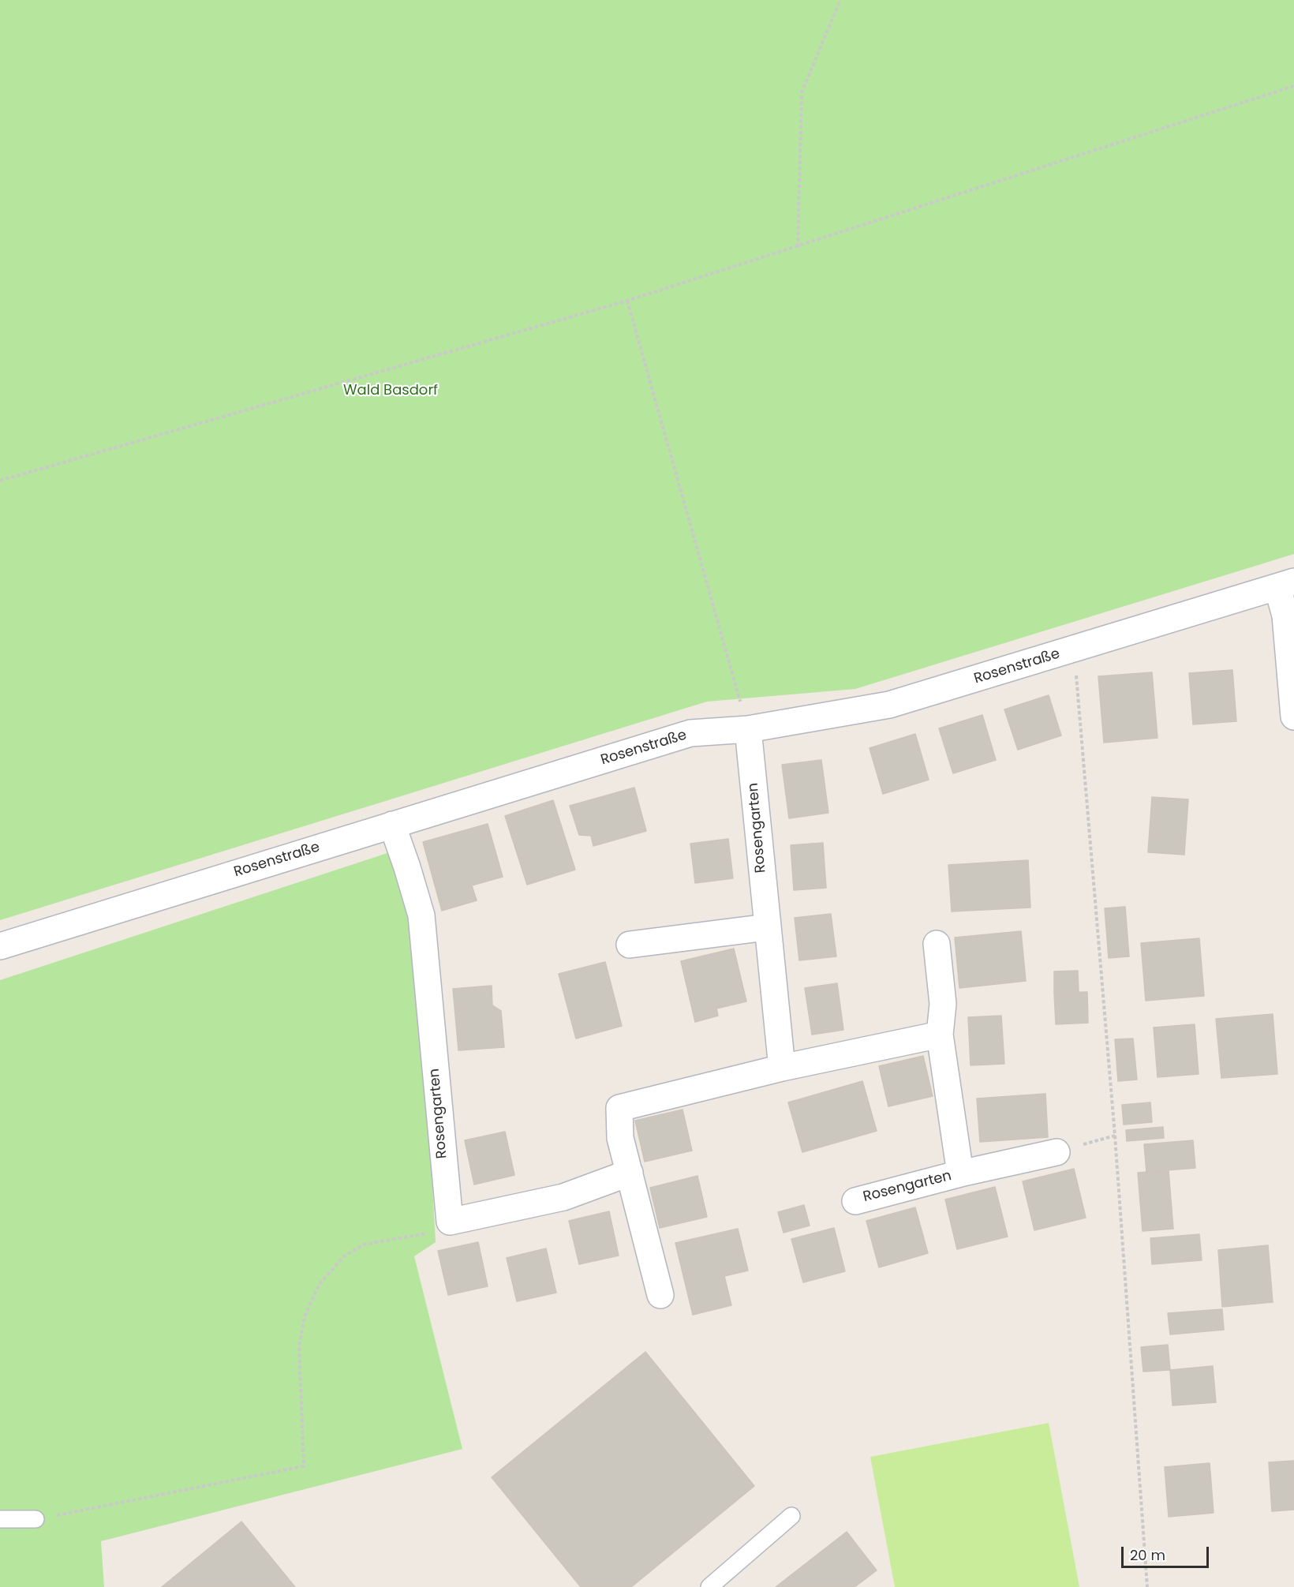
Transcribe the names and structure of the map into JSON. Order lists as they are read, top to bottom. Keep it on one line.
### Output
{"streets":{"street":["Rosenstraße","Rosengarten"]},"crossings":[["Rosenstraße","Rosengarten"]],"parks":["Wald Basdorf"],"scale_bar":"20 m"}
